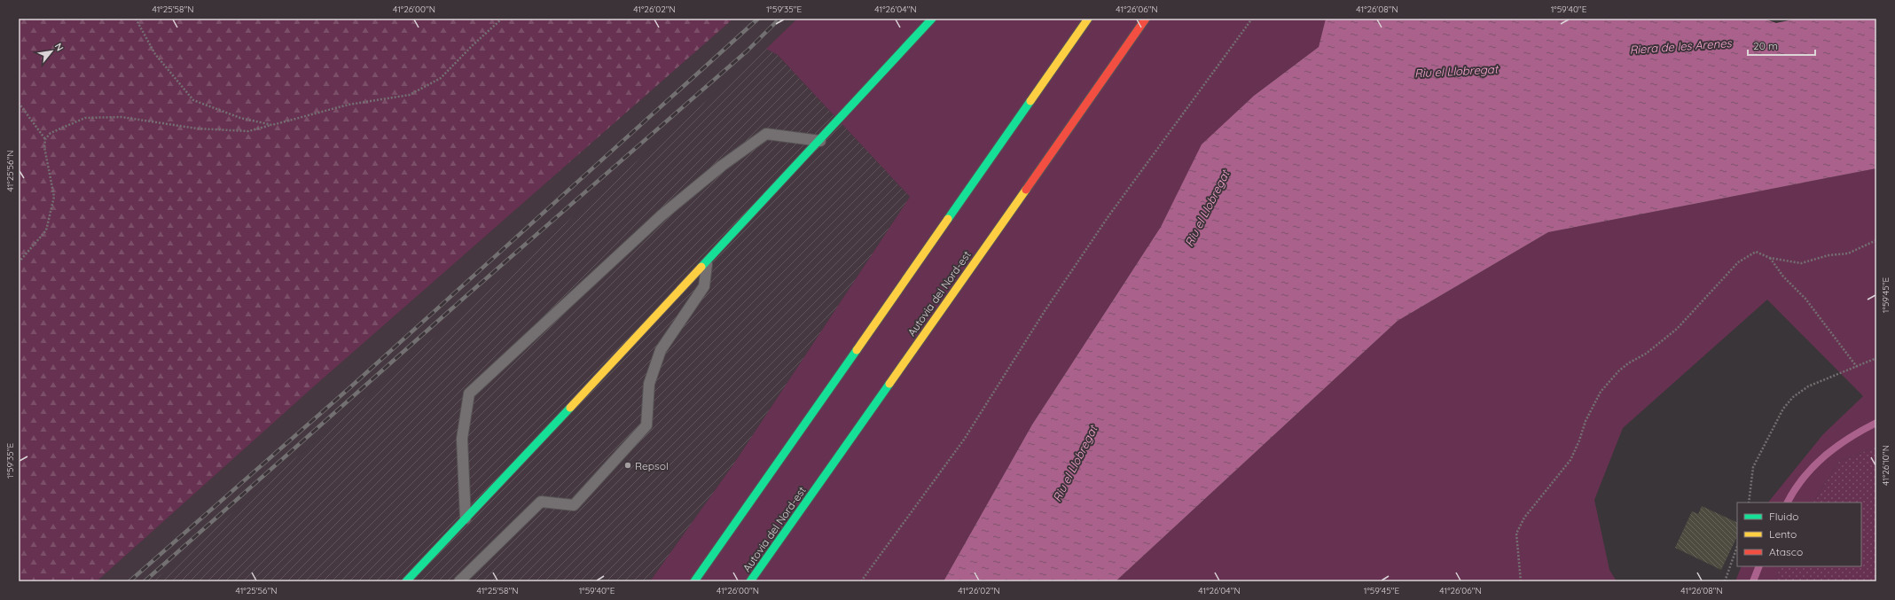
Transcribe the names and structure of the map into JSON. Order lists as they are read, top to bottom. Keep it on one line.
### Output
{"streets":{"main road":["Autovia del Nord-est"]},"water":["Riera de les Arenes","Riu el Llobregat"],"places":["Repsol"],"legend":["Fluido","Lento","Atasco"],"scale_bar":"20 m","north":"top right","coordinates":["41°25'58\"N","41°26'00\"N","41°26'02\"N","1°59'35\"E","41°26'04\"N","41°26'06\"N","41°26'08\"N","1°59'40\"E","41°25'56\"N","1°59'45\"E","41°26'10\"N"]}
